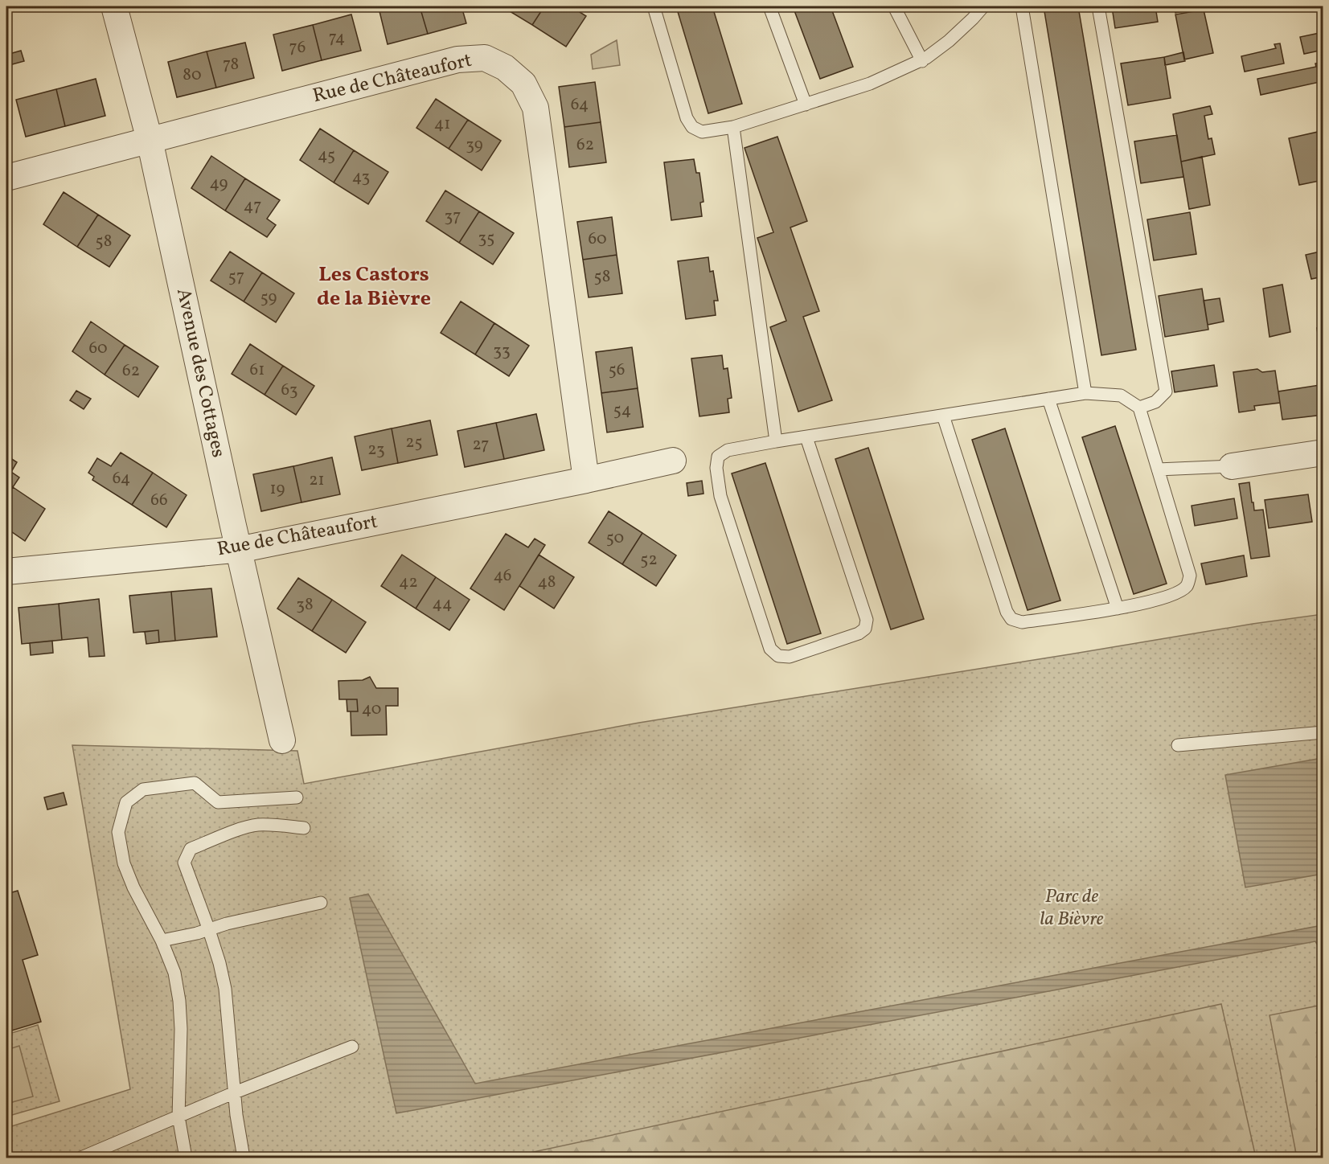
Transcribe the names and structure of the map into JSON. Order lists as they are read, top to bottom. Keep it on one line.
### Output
{"streets":{"street":["Rue de Châteaufort","Avenue des Cottages"]},"crossings":[["Rue de Châteaufort","Avenue des Cottages"]],"districts":["Les Castors de la Bièvre"],"parks":["Parc de la Bièvre"],"house_numbers":["74","76","78","80","64","41","39","62","45","43","49","47","37","35","60","58","57","58","59","60","33","61","56","62","63","54","25","27","23","64","21","19","66","50","52","46","42","48","44","38","40"]}
